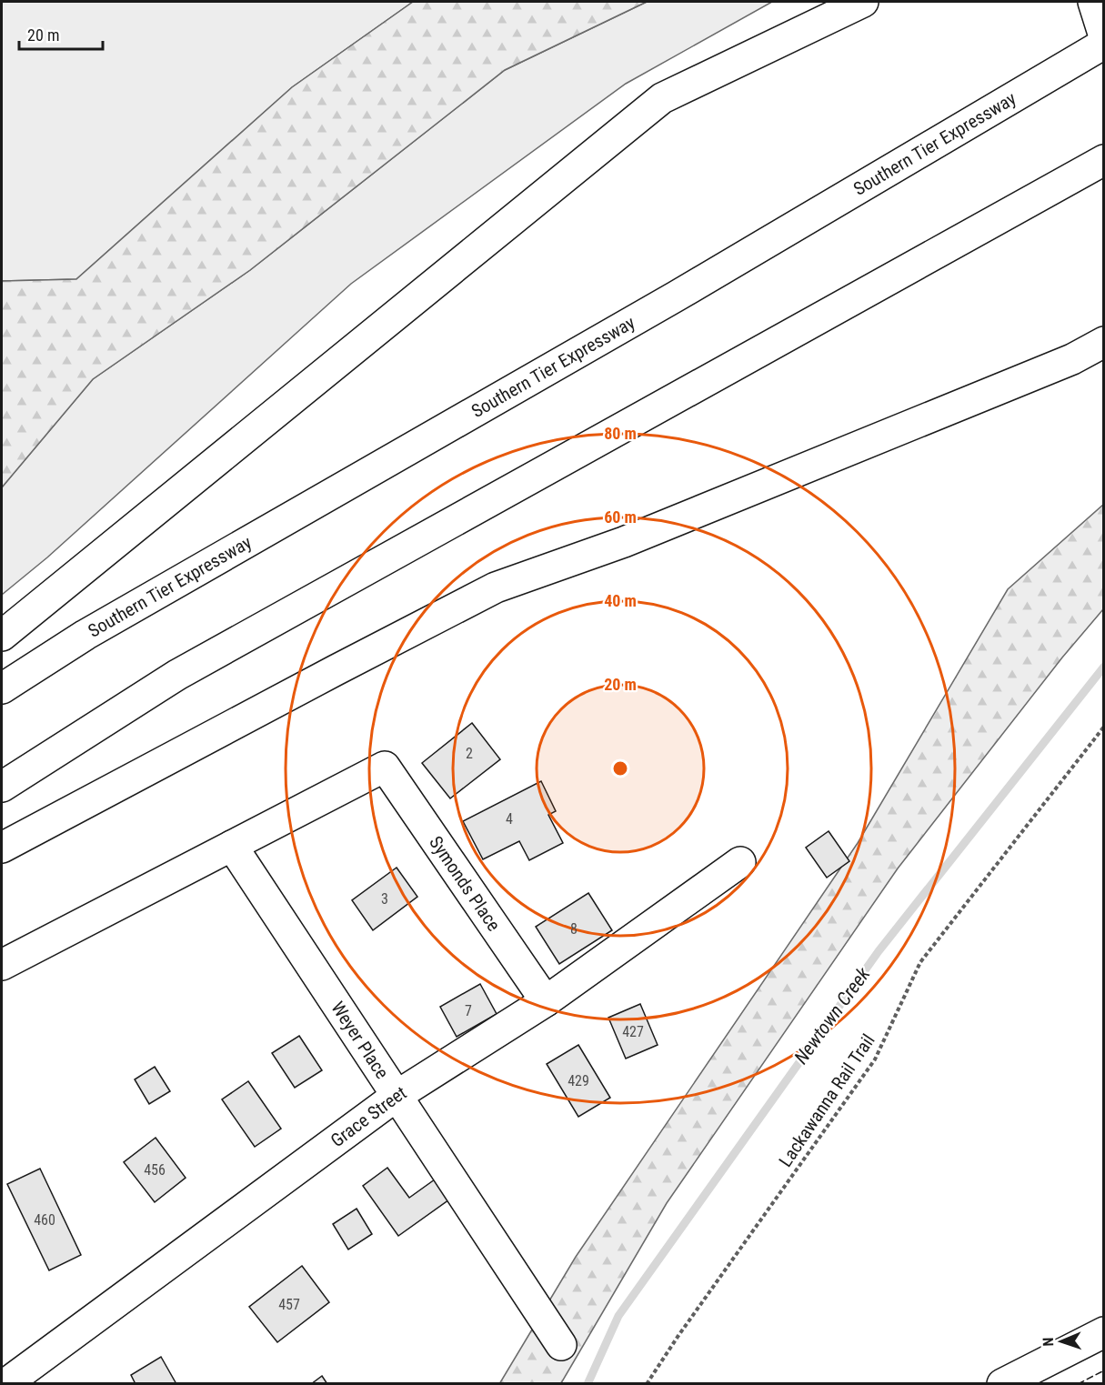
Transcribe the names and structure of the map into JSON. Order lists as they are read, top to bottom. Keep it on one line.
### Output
{"streets":{"main road":["Southern Tier Expressway","Symonds Place","Weyer Place","Grace Street"],"path":["Lackawanna Rail Trail"]},"crossings":[["Symonds Place","Weyer Place"],["Symonds Place","Grace Street"],["Weyer Place","Grace Street"]],"water":["Newtown Creek"],"house_numbers":["2","4","3","8","7","427","429","456","460","457"],"scale_bar":"20 m","north":"left","rings":["80 m","60 m","40 m","20 m"]}
